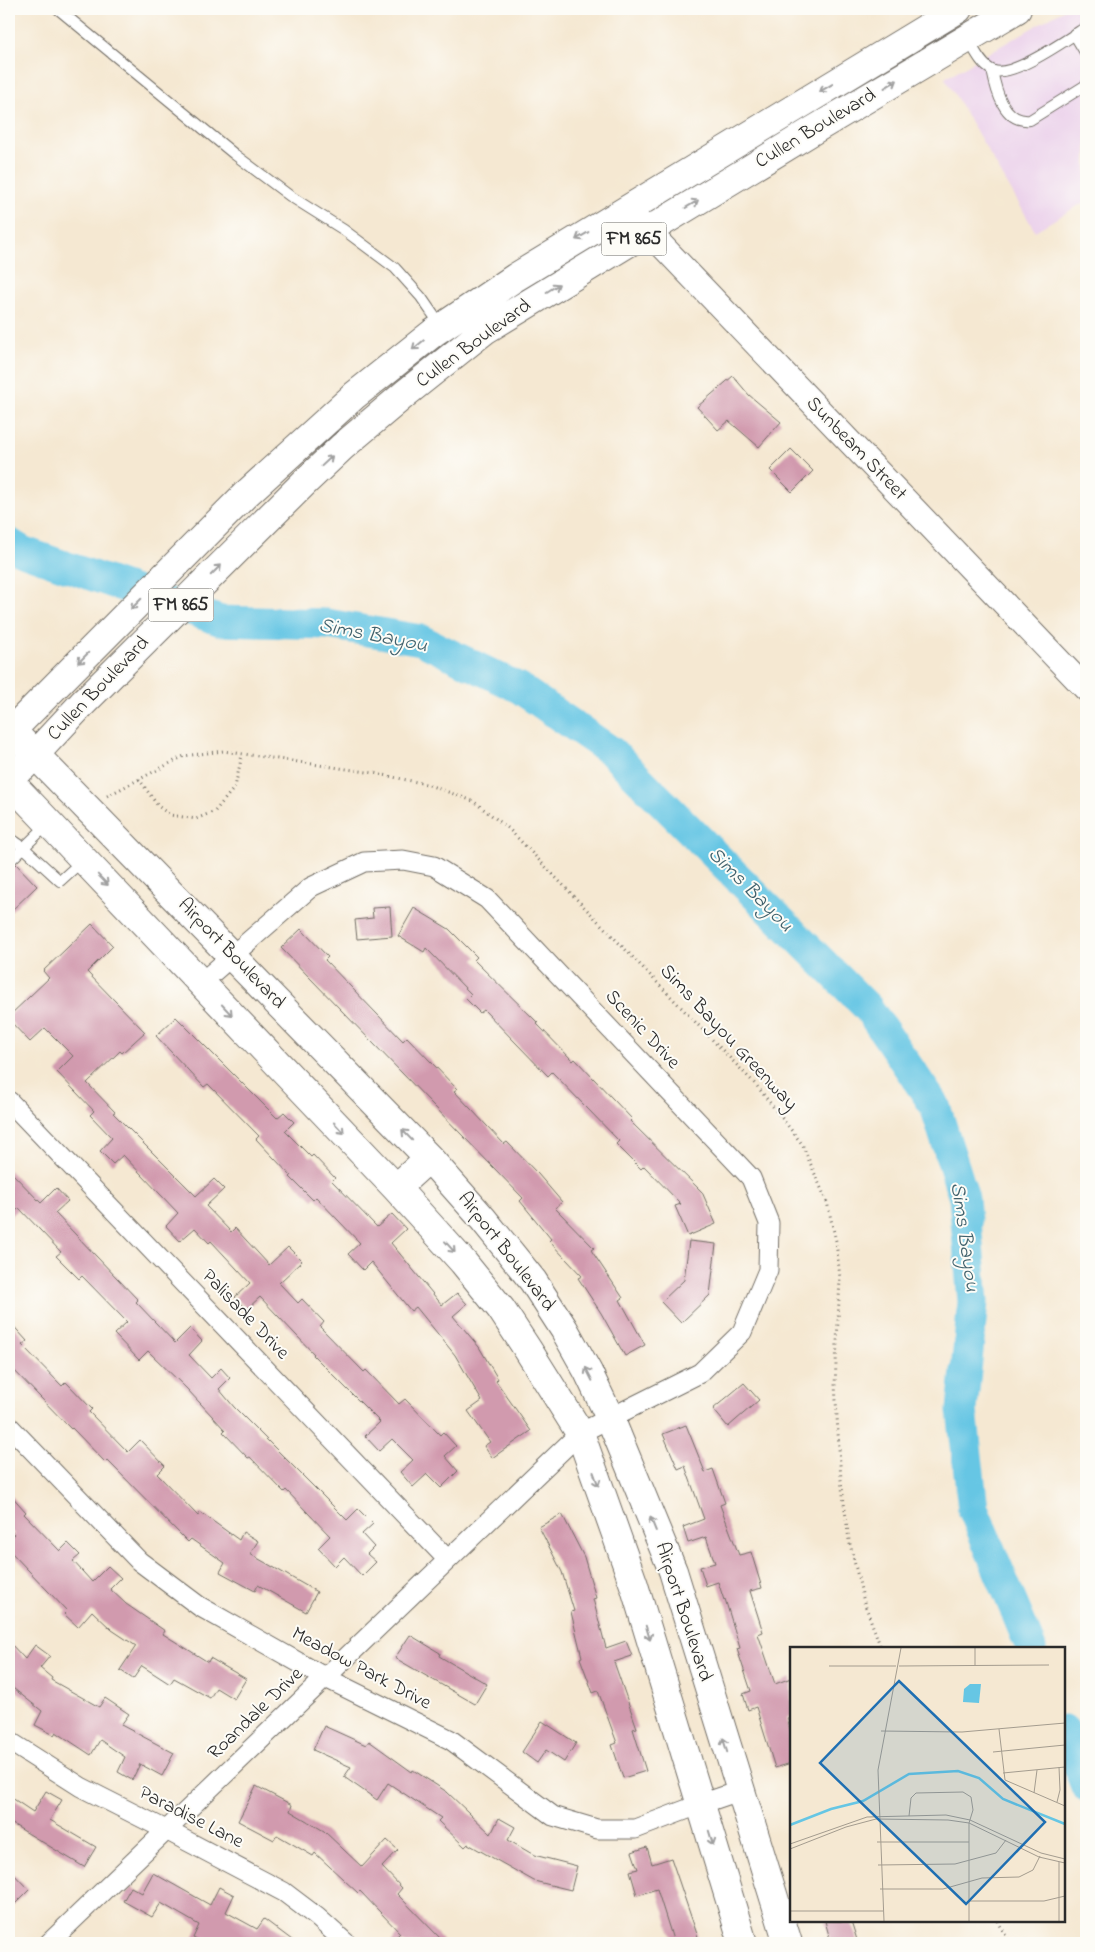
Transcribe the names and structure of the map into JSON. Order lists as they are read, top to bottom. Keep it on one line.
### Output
{"streets":{"main road":["Cullen Boulevard","FM 865","Airport Boulevard"],"street":["Sunbeam Street","Scenic Drive","Palisade Drive","Meadow Park Drive","Roandale Drive","Paradise Lane"],"path":["Sims Bayou Greenway"]},"crossings":[["Cullen Boulevard","Sunbeam Street"],["Cullen Boulevard","Airport Boulevard"],["Airport Boulevard","Scenic Drive"],["Airport Boulevard","Meadow Park Drive"],["Airport Boulevard","Roandale Drive"],["Scenic Drive","Roandale Drive"],["Palisade Drive","Roandale Drive"],["Meadow Park Drive","Roandale Drive"],["Roandale Drive","Paradise Lane"]],"water":["Sims Bayou"]}
